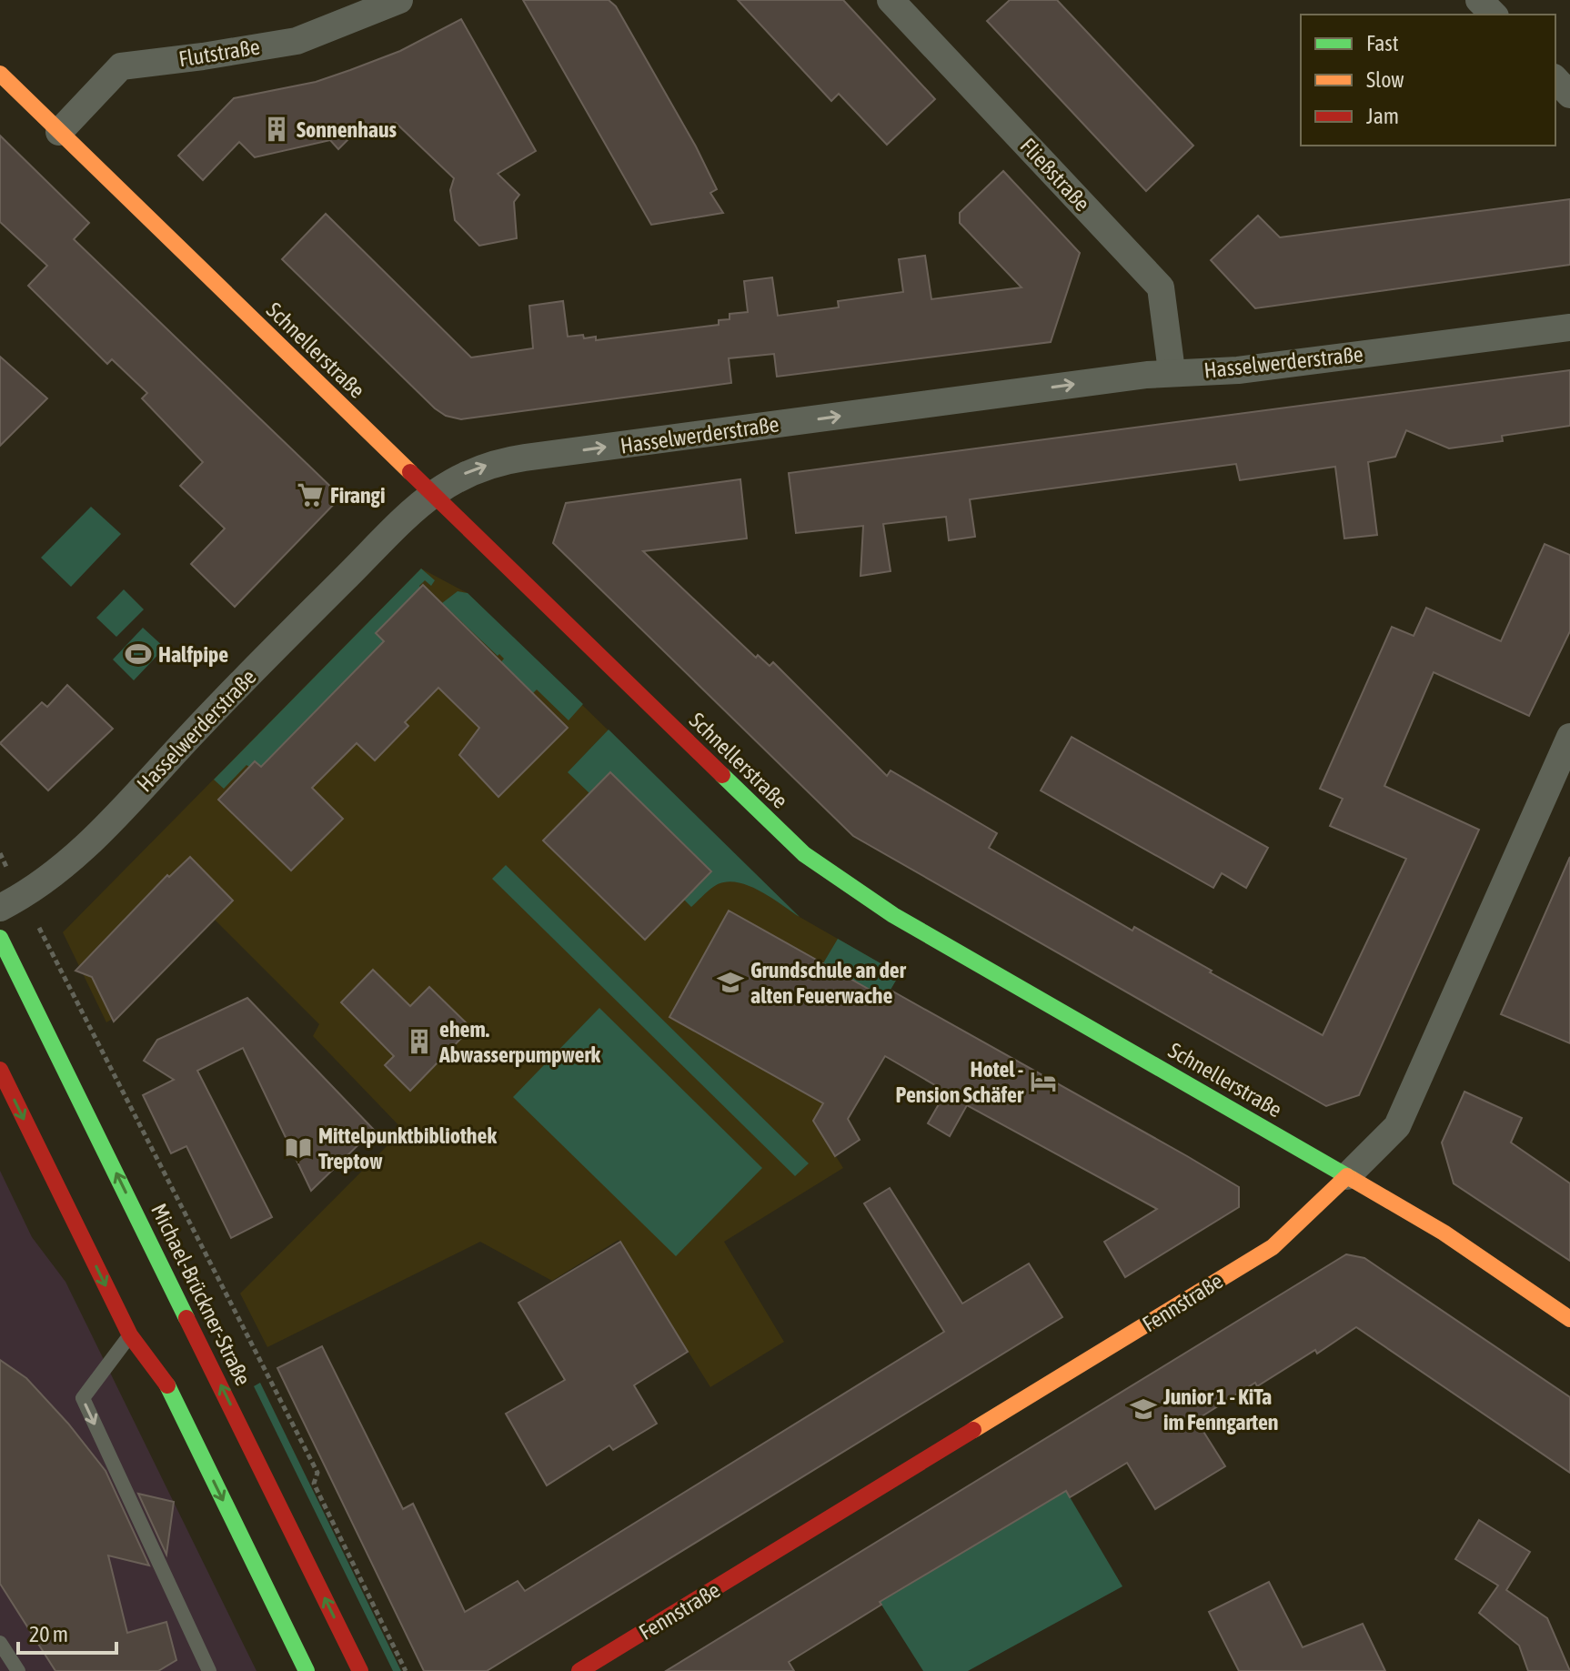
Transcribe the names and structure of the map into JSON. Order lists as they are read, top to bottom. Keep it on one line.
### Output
{"streets":{"main road":["Schnellerstraße","Michael-Brückner-Straße","Fennstraße"],"street":["Flutstraße","Fließstraße","Hasselwerderstraße"]},"crossings":[["Flutstraße","Schnellerstraße"],["Fließstraße","Hasselwerderstraße"],["Schnellerstraße","Hasselwerderstraße"],["Schnellerstraße","Fennstraße"]],"one_way":["Hasselwerderstraße"],"places":{"building":["Sonnenhaus","ehem. Abwasserpumpwerk"],"supermarket":["Firangi"],"sports":["Halfpipe"],"school or university":["Grundschule an der alten Feuerwache","Junior 1 - KiTa im Fenngarten"],"hotel":["Hotel - Pension Schäfer"],"library":["Mittelpunktbibliothek Treptow"]},"legend":["Fast","Slow","Jam"],"scale_bar":"20 m"}
